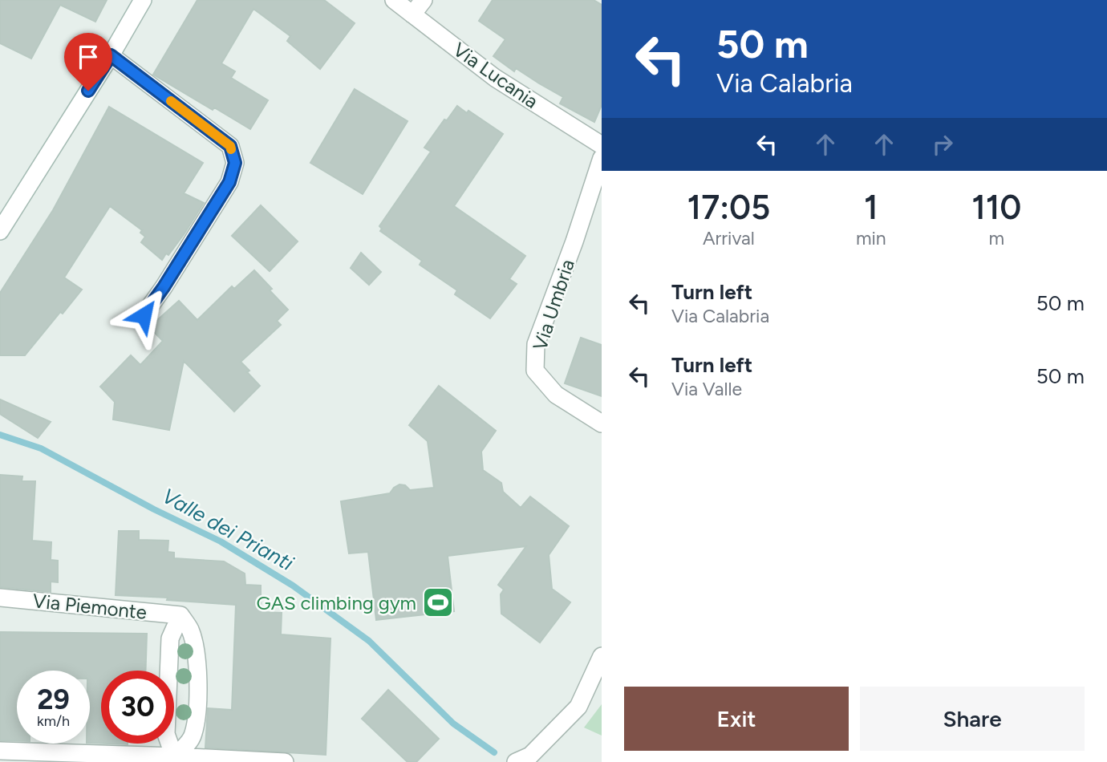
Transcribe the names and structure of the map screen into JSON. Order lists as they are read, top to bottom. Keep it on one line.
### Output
{"streets":{"street":["Via Lucania","Via Umbria","Via Piemonte"]},"water":["Valle dei Prianti"],"places":{"sports":["GAS climbing gym"]},"page":{"turn":["50 m","Via Calabria"],"eta":["17:05","Arrival","1","min","110","m"],"list":[{"name":"Turn left","note":"Via Calabria","value":"50 m"},{"name":"Turn left","note":"Via Valle","value":"50 m"}],"speed":"29 km/h","limit":"30","buttons":["Exit","Share"]}}
